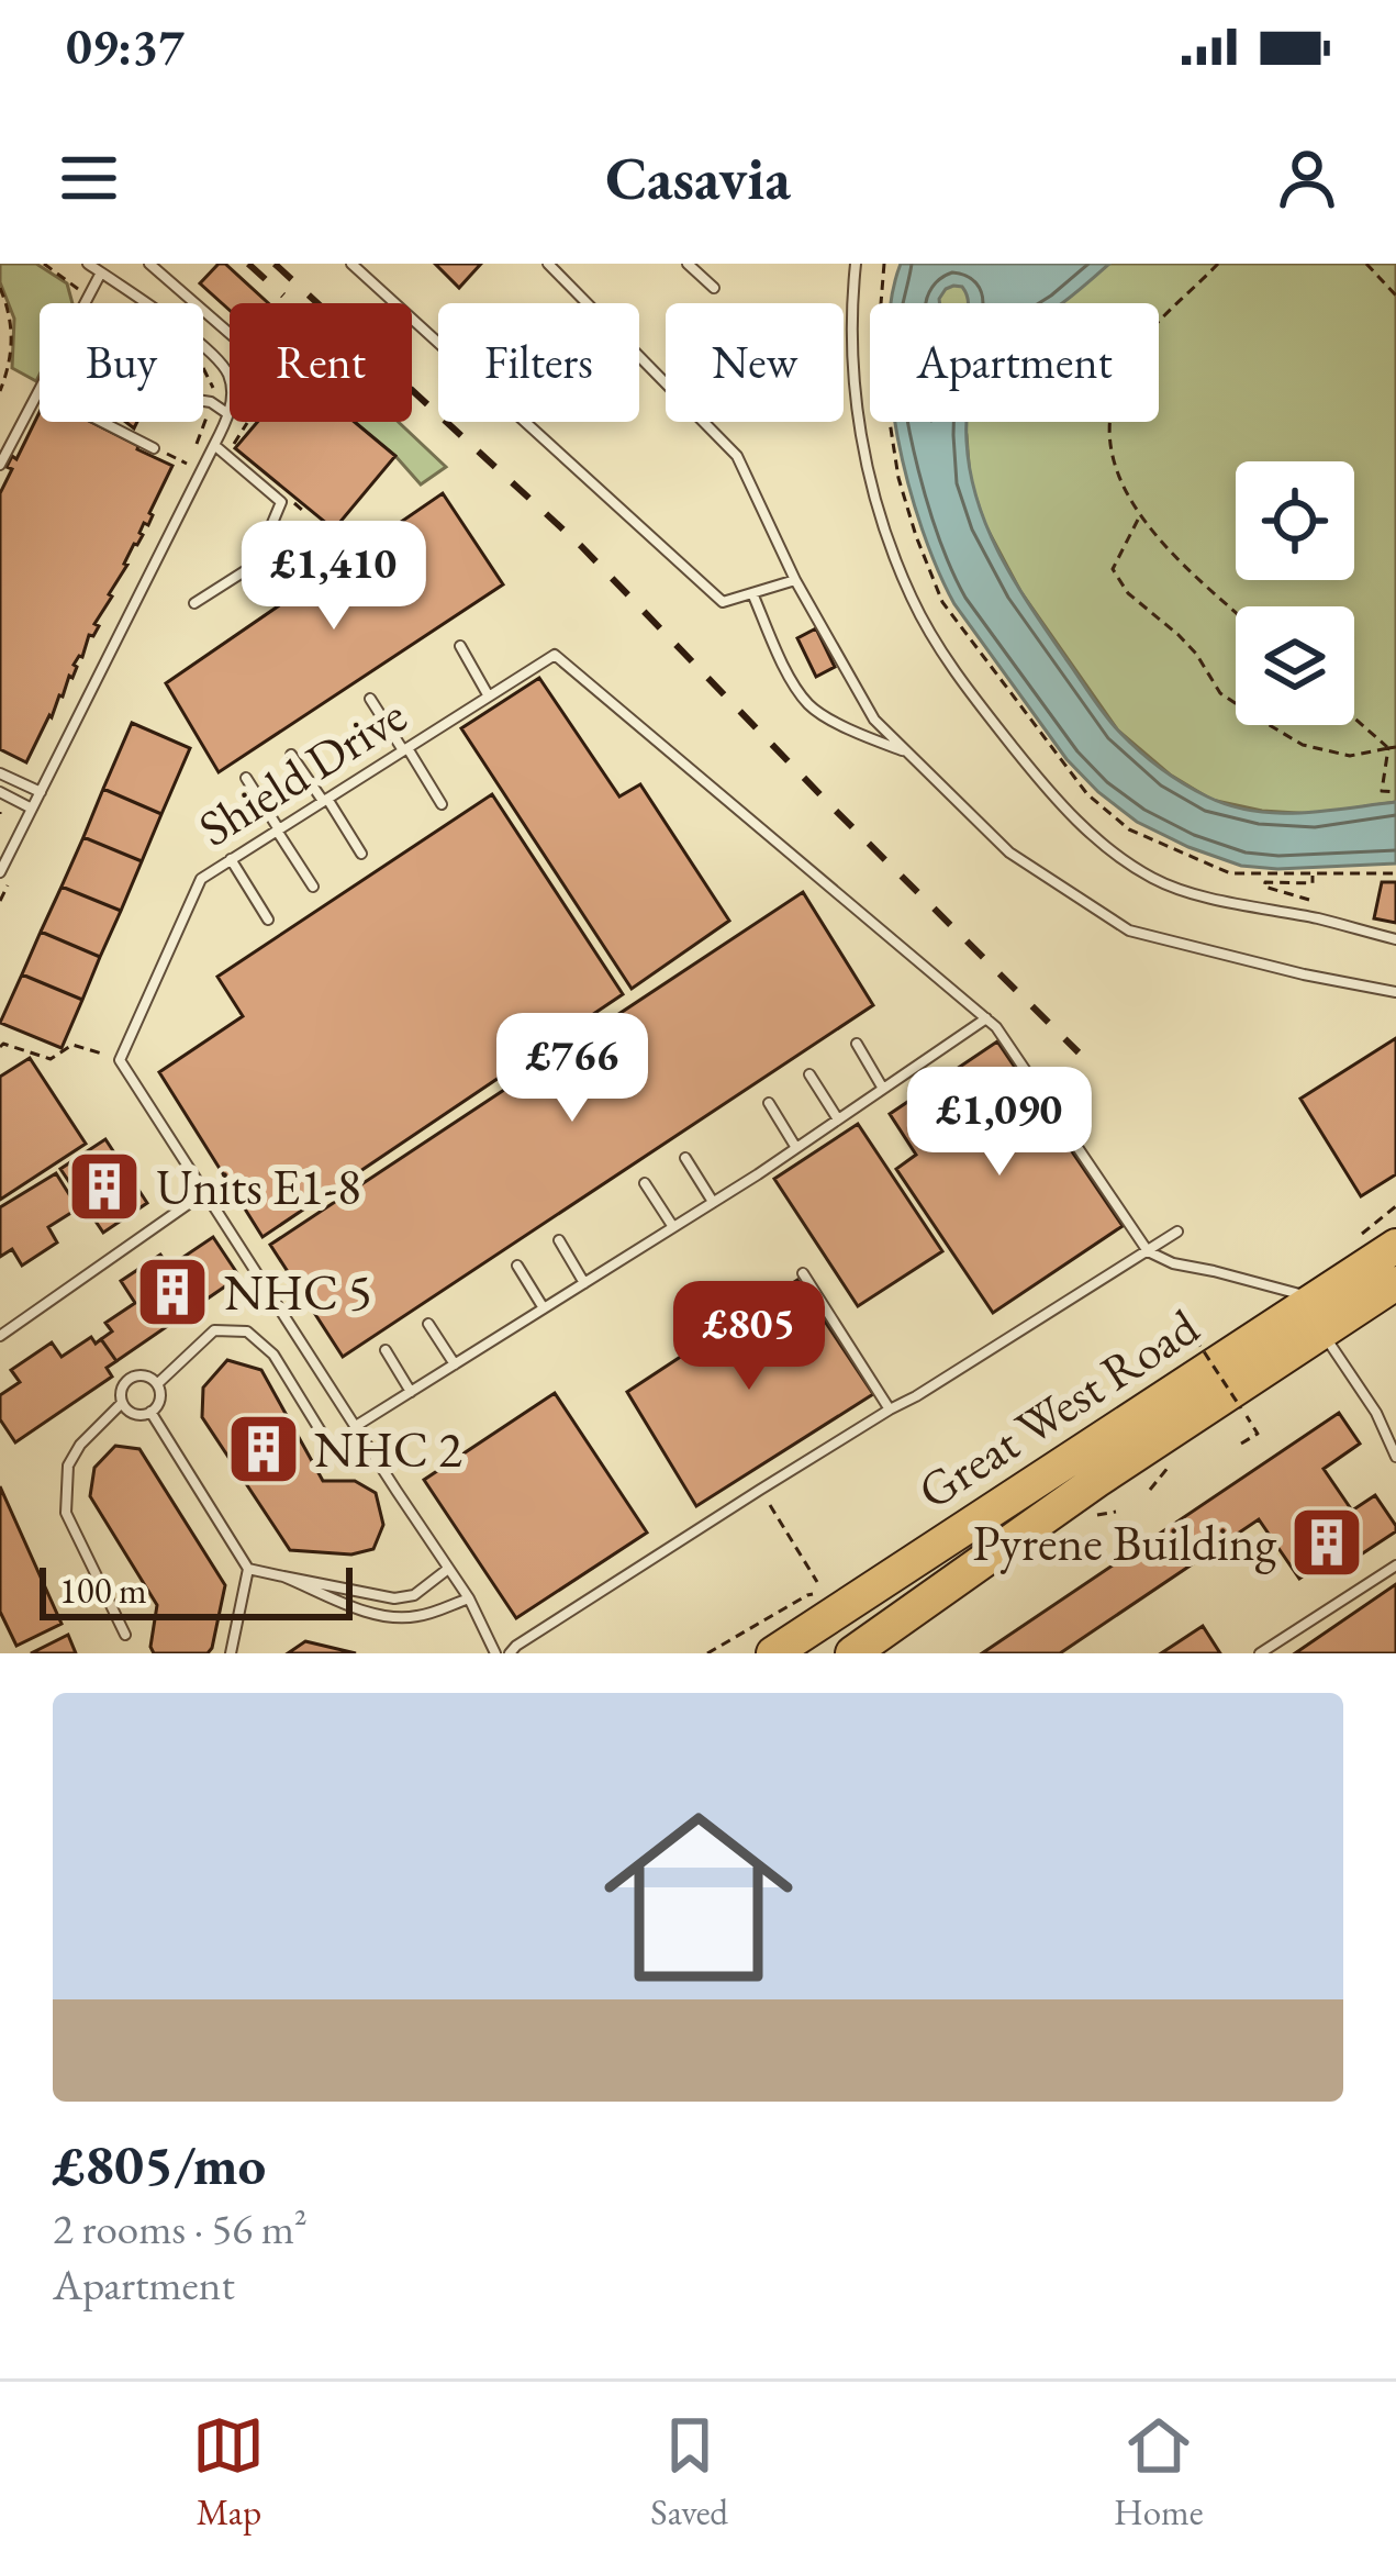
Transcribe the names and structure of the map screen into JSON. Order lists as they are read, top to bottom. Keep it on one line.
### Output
{"streets":{"highway":["Great West Road"],"lane":["Shield Drive"]},"places":{"building":["Units E1-8","NHC 5","NHC 2","Pyrene Building"]},"scale_bar":"100 m","page":{"status":"09:37","header":"Casavia","chip":["Buy","Rent","Filters","New","Apartment"],"price":["£1,410","£766","£1,090","£805"],"scale":"100 m","list":[{"name":"£805/mo","note":"2 rooms · 56 m² · Apartment"}],"tabs":["Map","Saved","Home"]}}
